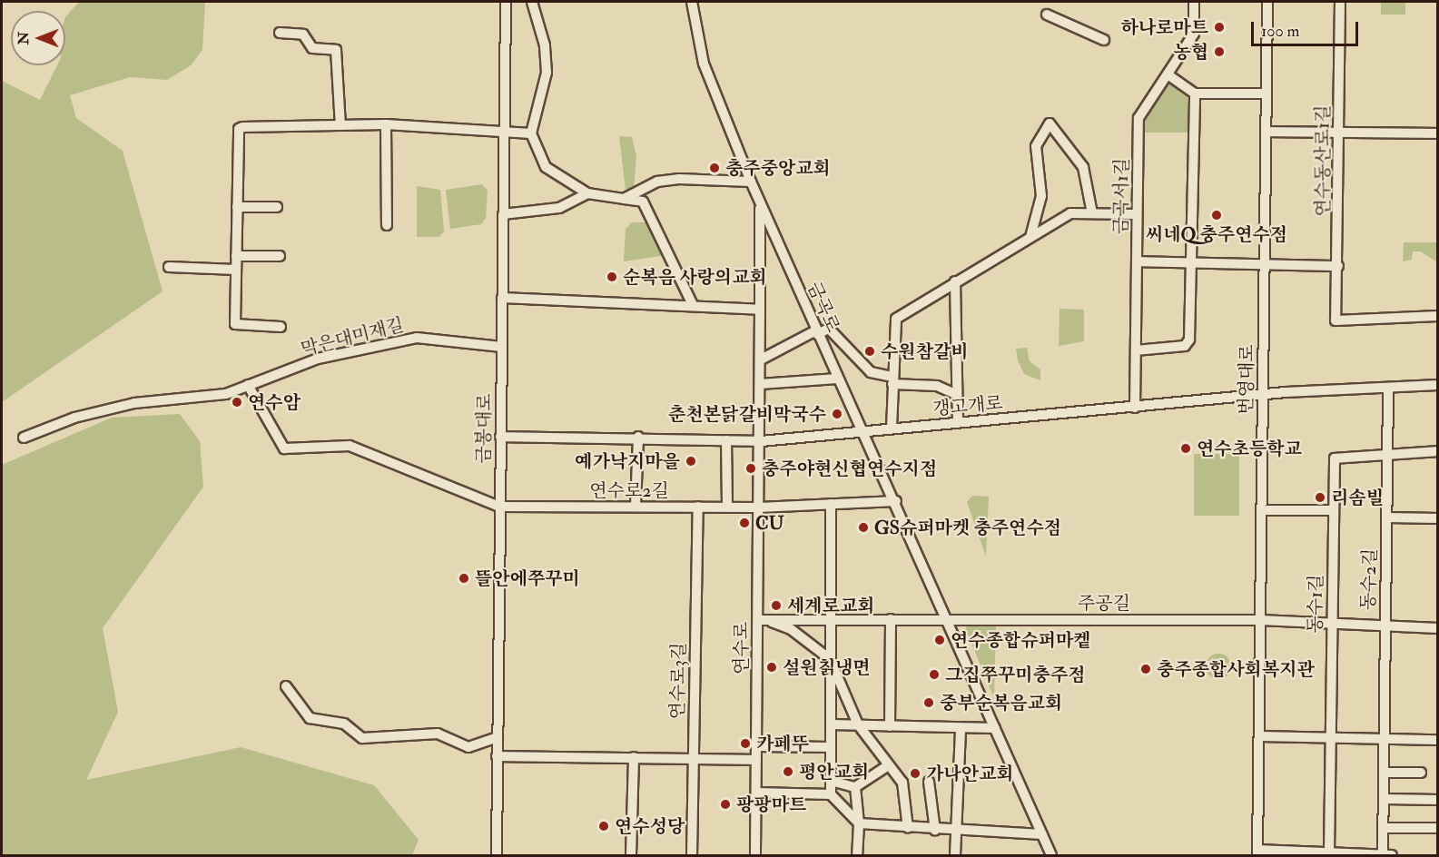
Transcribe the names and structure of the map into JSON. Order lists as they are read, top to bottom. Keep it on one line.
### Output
{"streets":{"street":["연수동산로1길","금곡서1길","금곡로","막은대미재길","번영대로","갱고개로","금봉대로","연수로2길","동수2길","주공길","동수1길","연수로","연수로3길"]},"crossings":[["금곡서1길","갱고개로"],["금곡로","갱고개로"],["금곡로","연수로2길"],["금곡로","주공길"],["금곡로","연수로"],["막은대미재길","금봉대로"],["번영대로","갱고개로"],["번영대로","주공길"],["갱고개로","금봉대로"],["갱고개로","동수2길"],["갱고개로","연수로"],["금봉대로","연수로2길"],["연수로2길","연수로"],["연수로2길","연수로3길"],["동수2길","주공길"],["동수2길","동수1길"],["주공길","동수1길"]],"places":["하나로마트","농협","충주중앙교회","씨네Q 충주연수점","순복음 사랑의교회","수원참갈비","연수암","춘천본닭갈비막국수","연수초등학교","예가낙지마을","충주야현신협연수지점","리솜빌","CU","GS슈퍼마켓 충주연수점","뜰안에쭈꾸미","세계로교회","연수종합슈퍼마켙","설원칡냉면","충주종합사회복지관","그집쭈꾸미충주점","중부순복음교회","카페뚜","평안교회","가나안교회","팡팡마트","연수성당"],"scale_bar":"100 m","north":"left"}
